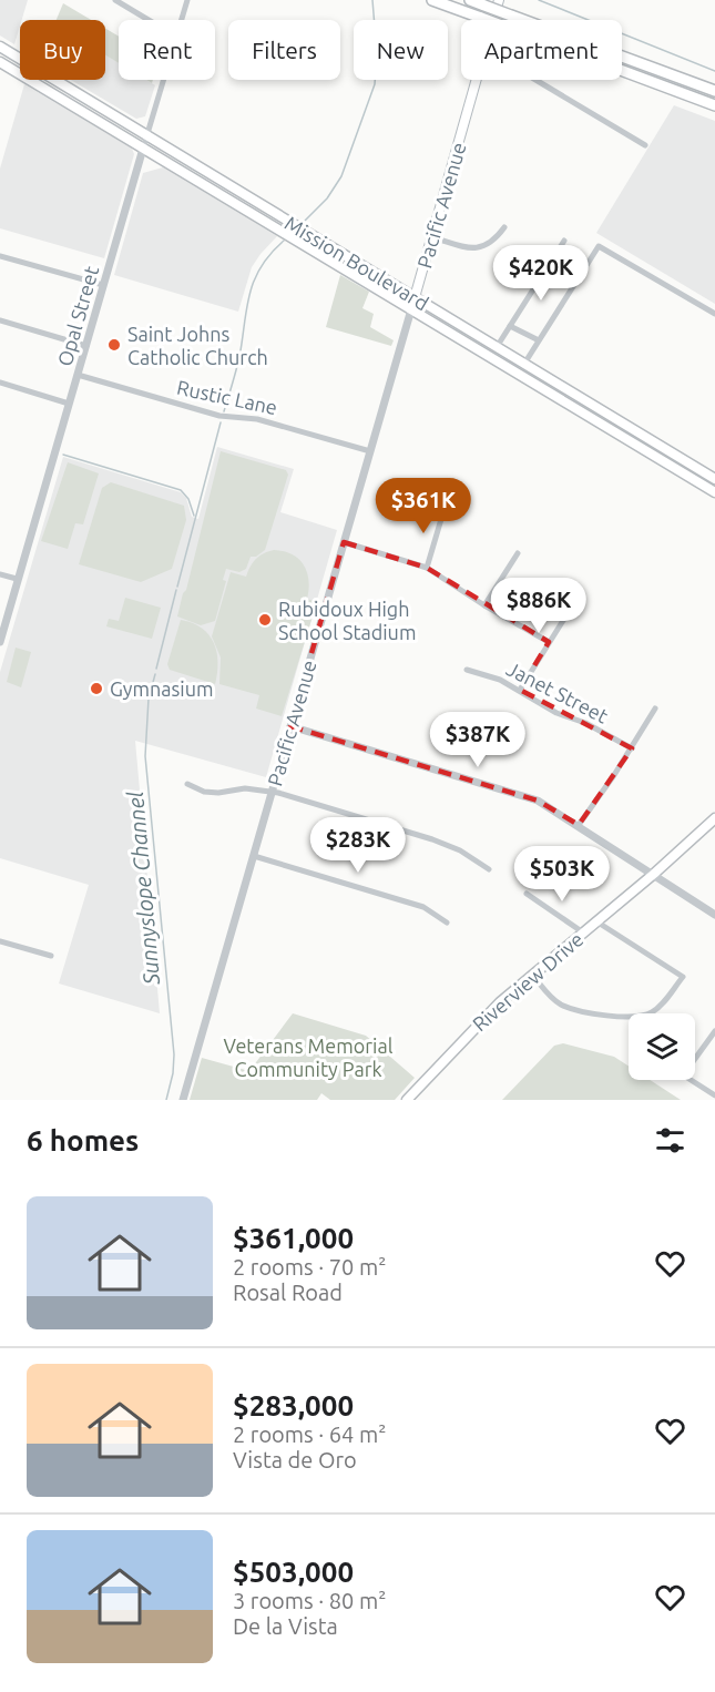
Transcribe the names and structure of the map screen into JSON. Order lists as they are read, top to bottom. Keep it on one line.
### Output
{"streets":{"main road":["Pacific Avenue","Mission Boulevard","Riverview Drive"],"street":["Opal Street","Rustic Lane","Janet Street"]},"crossings":[["Pacific Avenue","Mission Boulevard"],["Pacific Avenue","Rustic Lane"],["Mission Boulevard","Opal Street"],["Opal Street","Rustic Lane"]],"water":["Sunnyslope Channel"],"parks":["Veterans Memorial Community Park"],"places":["Saint Johns Catholic Church","Rubidoux High School Stadium","Gymnasium"],"page":{"chip":["Buy","Rent","Filters","New","Apartment"],"price":["$420K","$361K","$886K","$387K","$283K","$503K"],"heading":"6 homes","list":[{"name":"$361,000","note":"2 rooms · 70 m² · Rosal Road"},{"name":"$283,000","note":"2 rooms · 64 m² · Vista de Oro"},{"name":"$503,000","note":"3 rooms · 80 m² · De la Vista"}]}}
